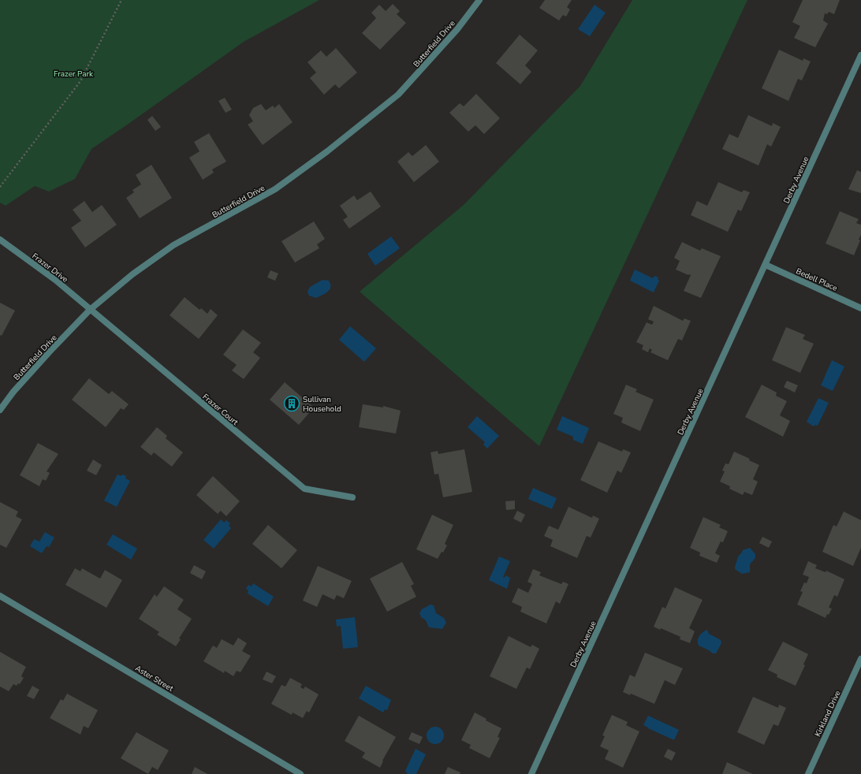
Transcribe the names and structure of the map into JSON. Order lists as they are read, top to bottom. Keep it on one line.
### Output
{"streets":{"street":["Butterfield Drive","Derby Avenue","Frazer Drive","Bedell Place","Frazer Court","Aster Street","Kirkland Drive"]},"crossings":[["Butterfield Drive","Frazer Drive"],["Butterfield Drive","Frazer Court"],["Derby Avenue","Bedell Place"],["Frazer Drive","Frazer Court"]],"parks":["Frazer Park"],"places":{"building":["Sullivan Household"]}}
